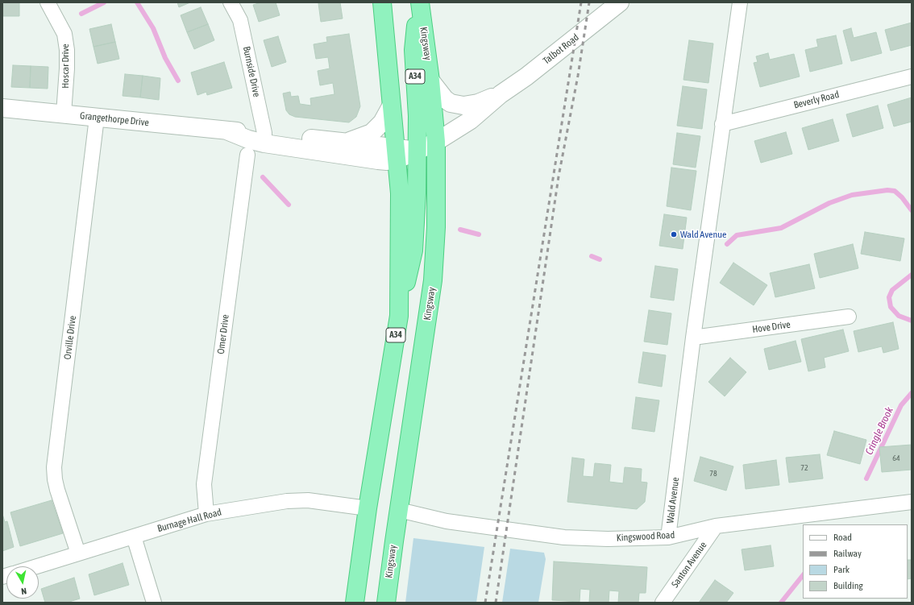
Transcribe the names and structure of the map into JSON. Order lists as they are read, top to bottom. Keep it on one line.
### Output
{"streets":{"highway":["Kingsway","A34"],"street":["Talbot Road","Hoscar Drive","Burnside Drive","Beverly Road","Grangethorpe Drive","Hove Drive","Omer Drive","Orville Drive","Wald Avenue","Burnage Hall Road","Kingswood Road","Santon Avenue"]},"crossings":[["Kingsway","Talbot Road"],["Kingsway","Grangethorpe Drive"],["Kingsway","Burnage Hall Road"],["Kingsway","Kingswood Road"],["Talbot Road","Grangethorpe Drive"],["Hoscar Drive","Grangethorpe Drive"],["Burnside Drive","Grangethorpe Drive"],["Beverly Road","Wald Avenue"],["Grangethorpe Drive","Orville Drive"],["Hove Drive","Wald Avenue"],["Omer Drive","Burnage Hall Road"],["Orville Drive","Burnage Hall Road"],["Wald Avenue","Kingswood Road"],["Kingswood Road","Santon Avenue"]],"water":["Cringle Brook"],"places":["Wald Avenue"],"house_numbers":["64","72","78"],"legend":["Road","Railway","Park","Building"],"north":"bottom"}
